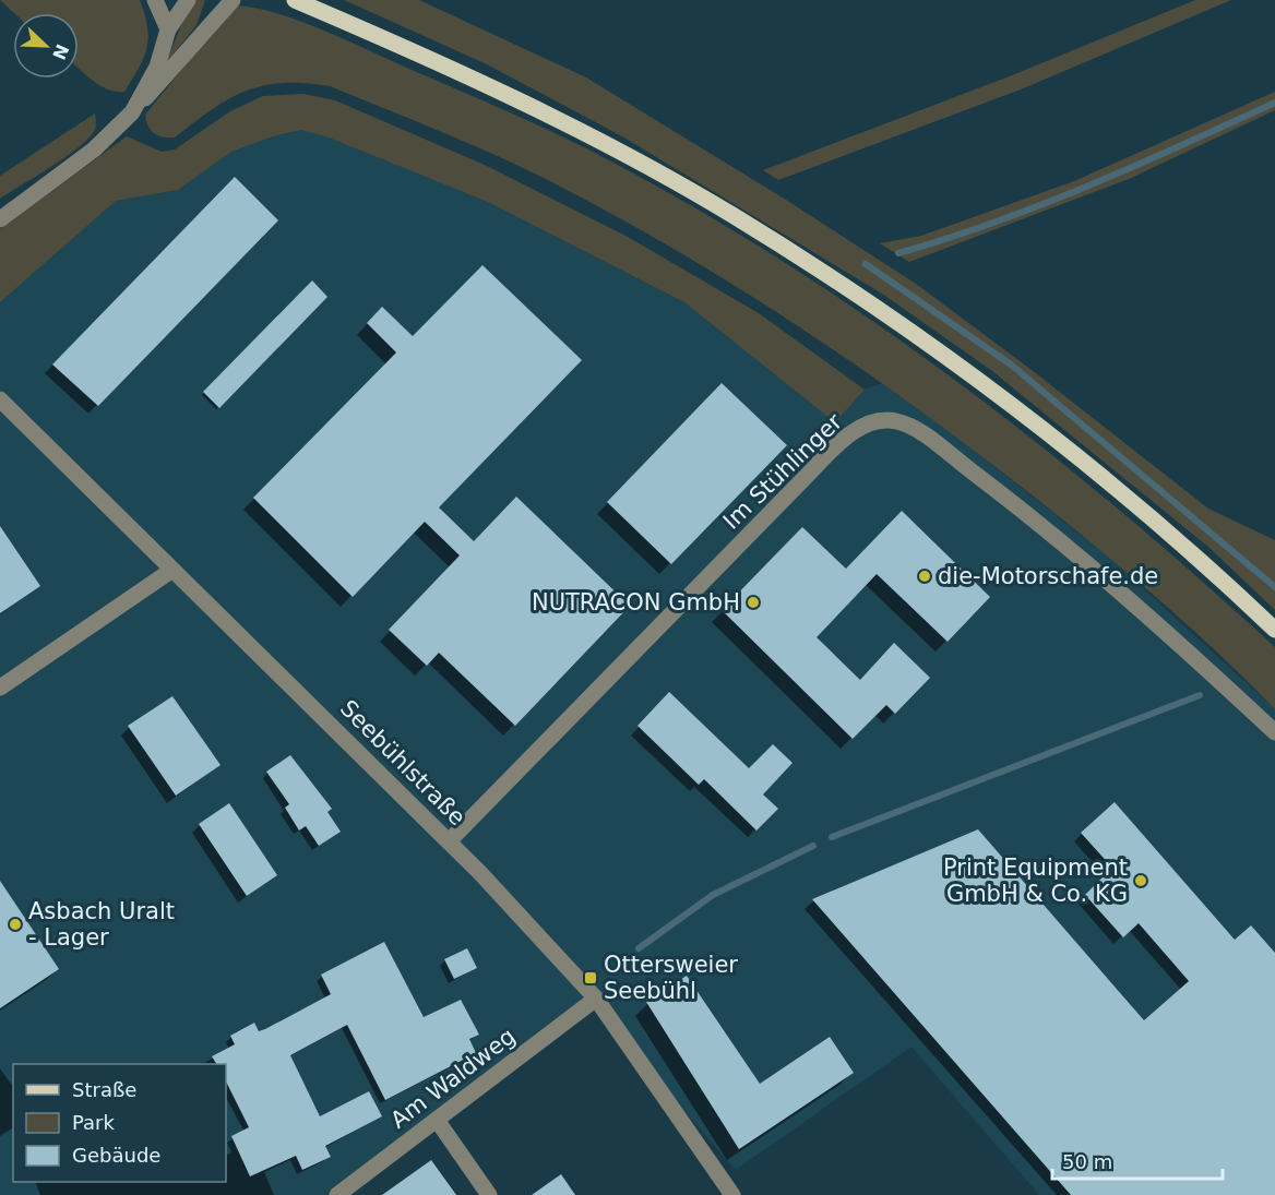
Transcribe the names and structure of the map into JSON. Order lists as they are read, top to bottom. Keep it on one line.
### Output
{"streets":{"street":["Im Stühlinger","Seebühlstraße","Am Waldweg"]},"crossings":[["Im Stühlinger","Seebühlstraße"],["Seebühlstraße","Am Waldweg"]],"places":{"other":["die-Motorschafe.de","NUTRACON GmbH","Print Equipment GmbH & Co. KG","Asbach Uralt - Lager"],"transit":["Ottersweier Seebühl"]},"legend":["Straße","Park","Gebäude"],"scale_bar":"50 m","north":"bottom right"}
